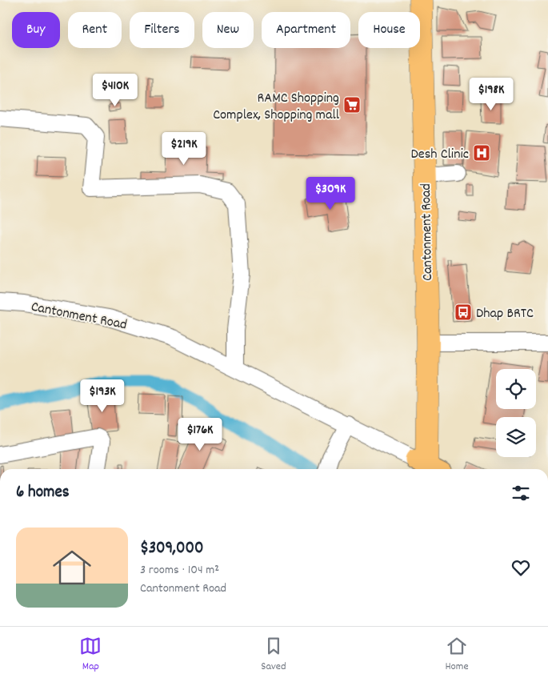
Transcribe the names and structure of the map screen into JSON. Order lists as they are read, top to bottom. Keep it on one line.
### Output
{"streets":{"highway":["Cantonment Road"]},"places":{"supermarket":["RAMC Shopping Complex, Shopping mall"],"hospital":["Desh Clinic"],"bus stop":["Dhap BRTC"]},"page":{"chip":["Buy","Rent","Filters","New","Apartment","House"],"price":["$410K","$198K","$219K","$309K","$193K","$176K"],"heading":"6 homes","list":[{"name":"$309,000","note":"3 rooms · 104 m² · Cantonment Road"}],"tabs":["Map","Saved","Home"]}}
